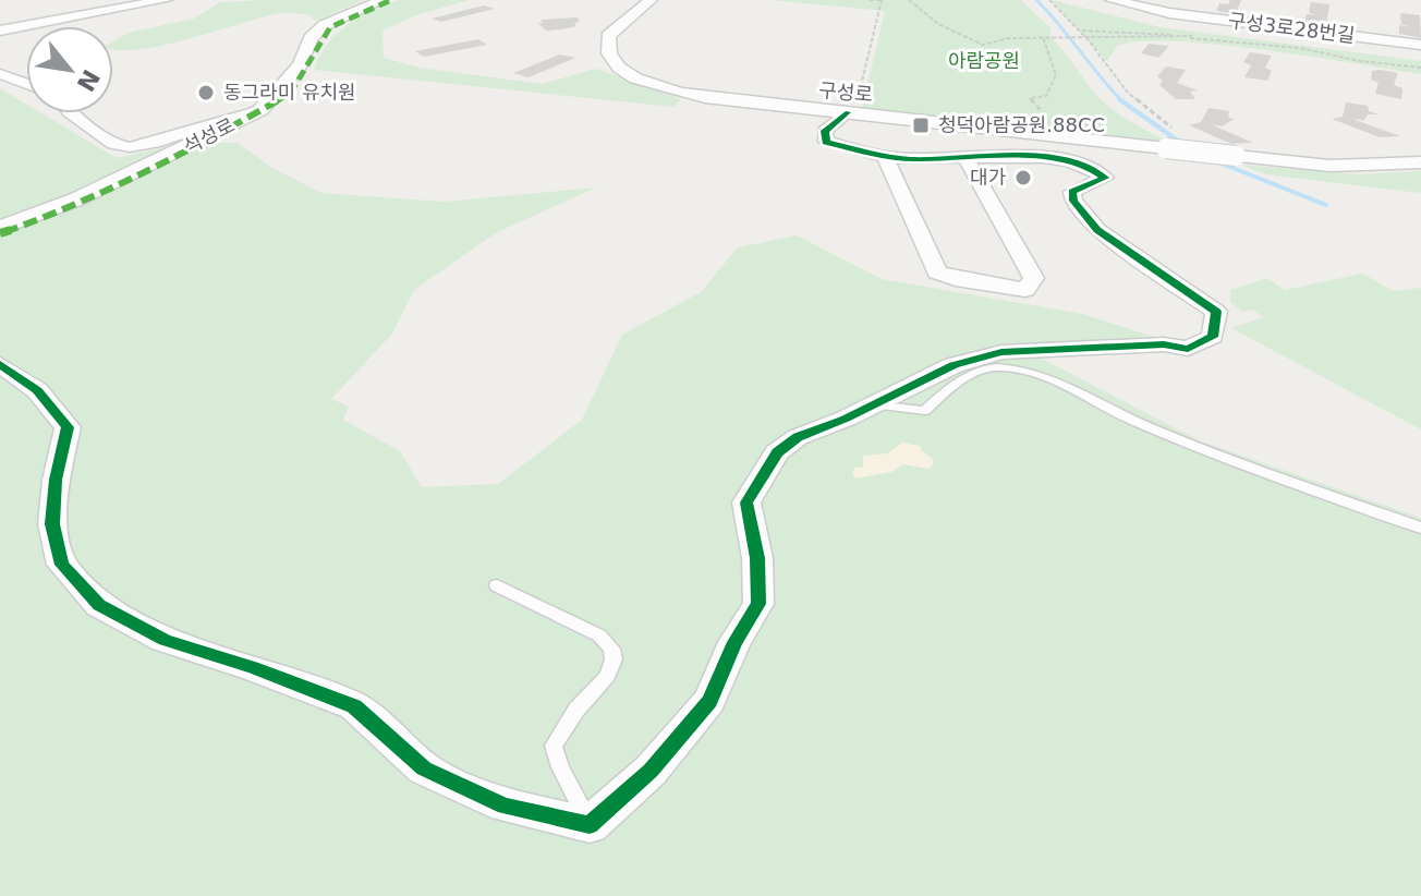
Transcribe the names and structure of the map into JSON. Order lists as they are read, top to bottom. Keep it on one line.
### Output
{"streets":{"street":["구성3로28번길","구성로","석성로"]},"parks":["아람공원"],"places":{"other":["동그라미 유치원","대가"],"transit":["청덕아람공원.88CC"]},"north":"bottom right"}
